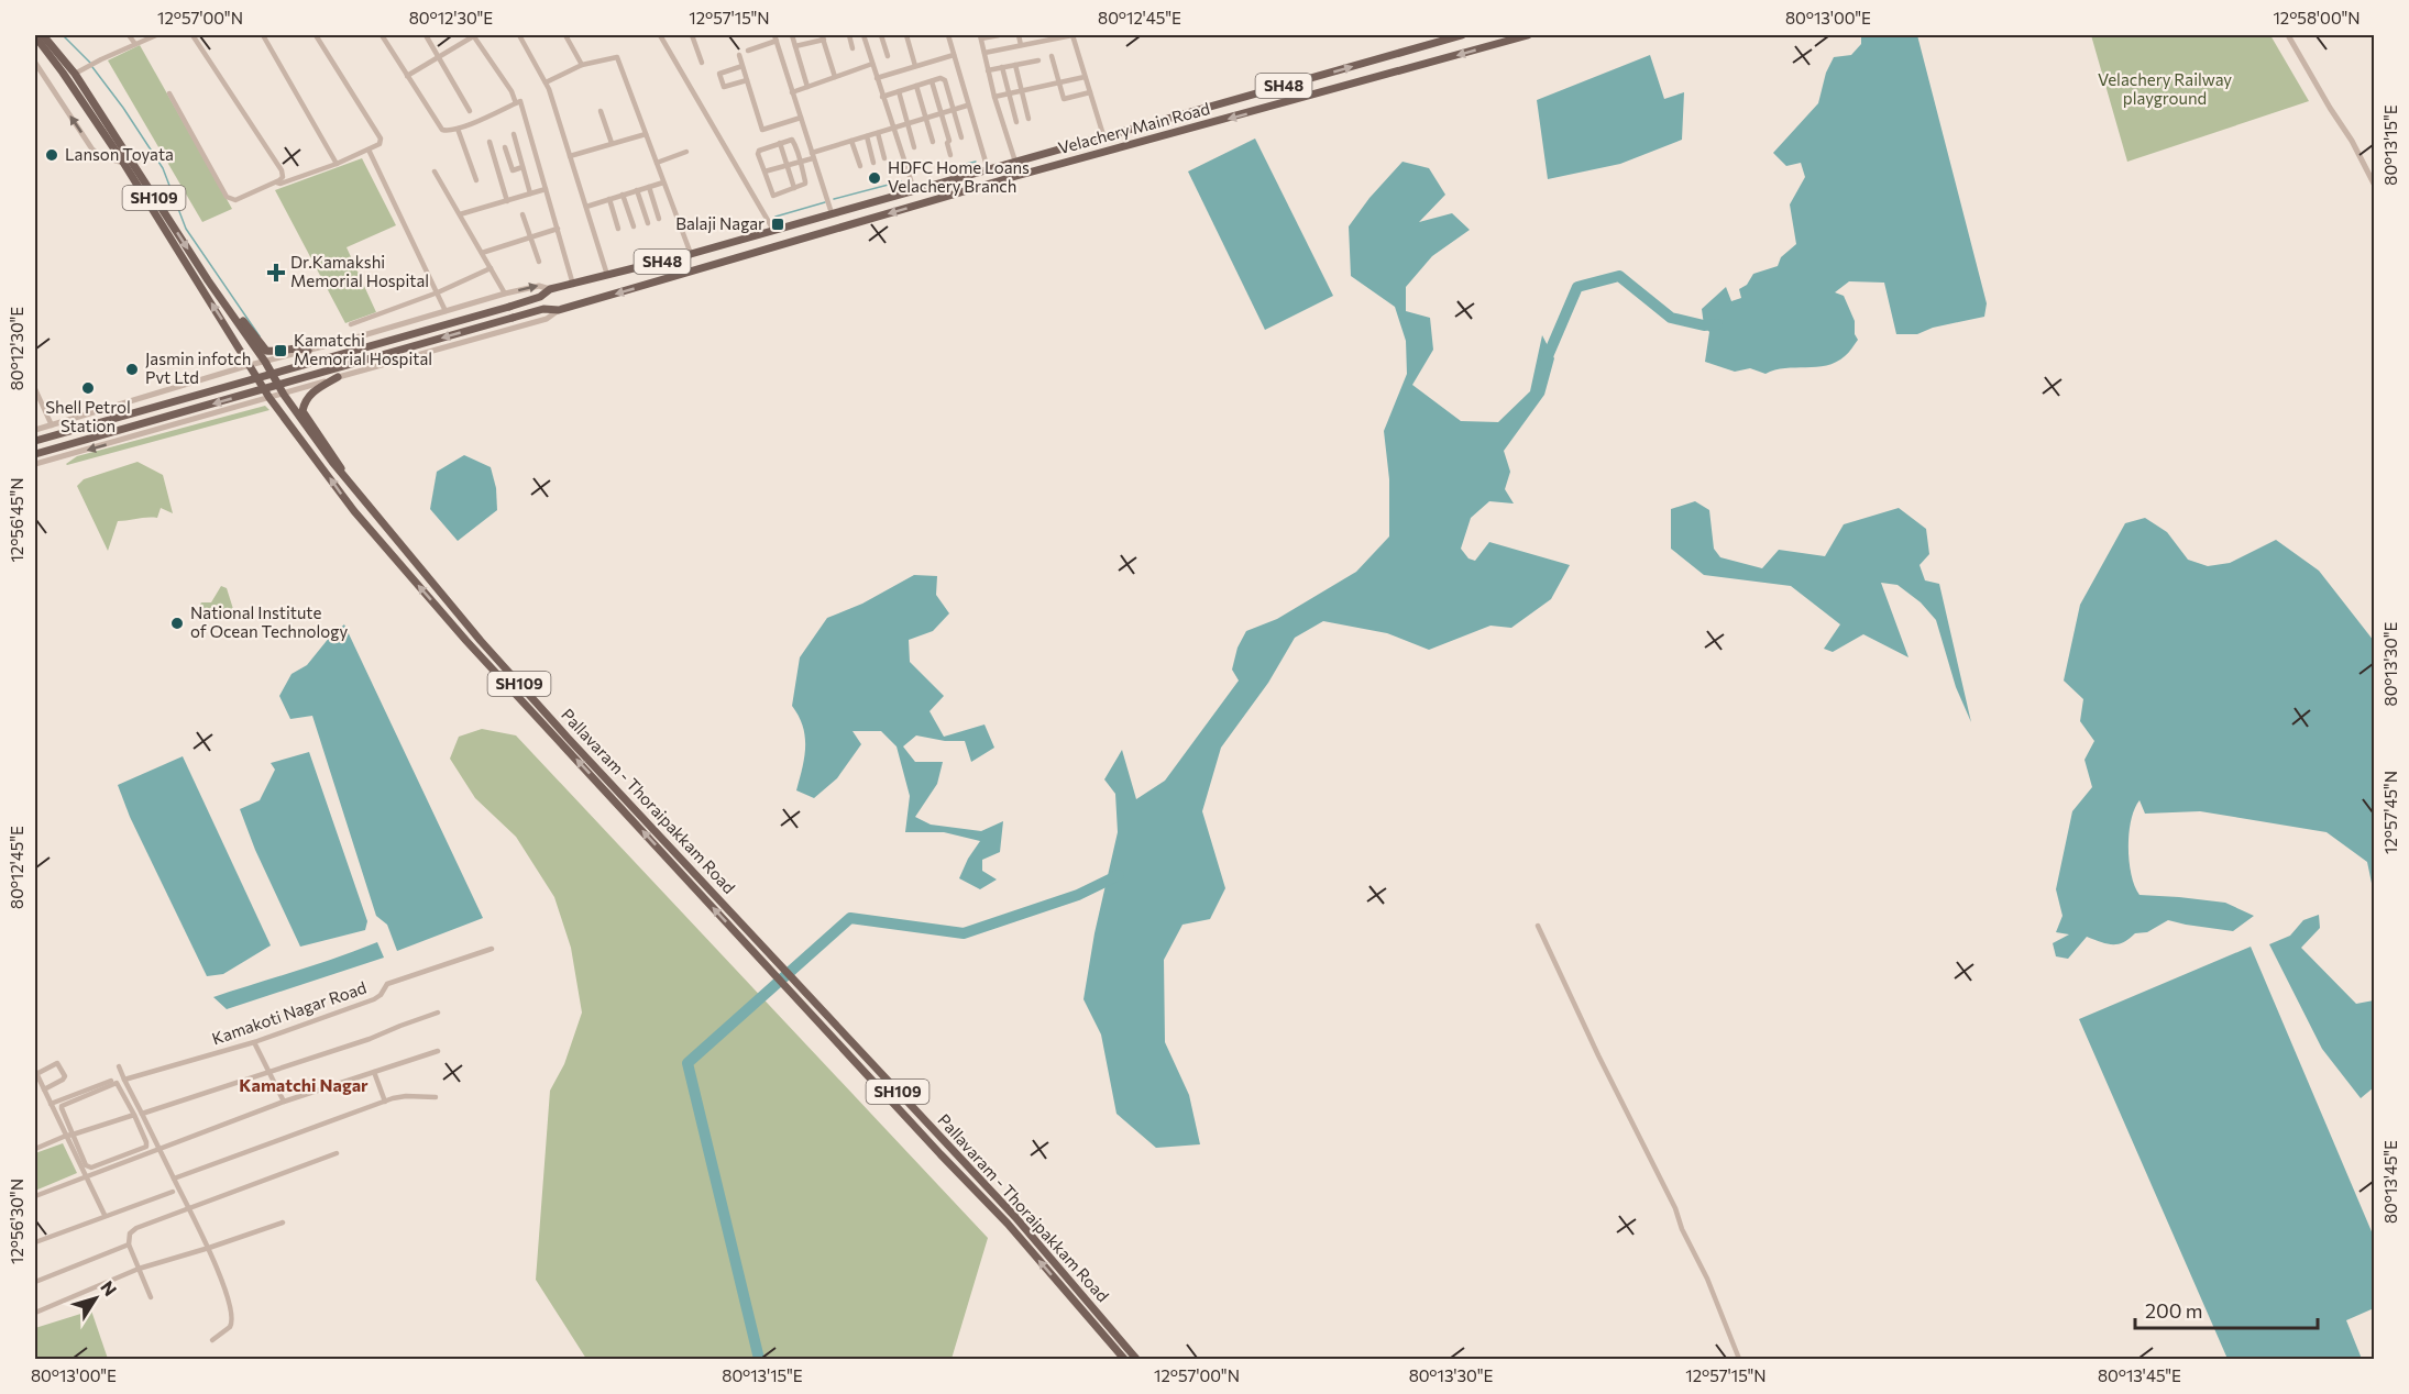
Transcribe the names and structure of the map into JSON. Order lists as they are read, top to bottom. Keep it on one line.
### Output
{"streets":{"main road":["SH48","Velachery Main Road","SH109","Pallavaram - Thoraipakkam Road"],"street":["Kamakoti Nagar Road"]},"crossings":[["SH48","Velachery Main Road"]],"districts":["Kamatchi Nagar"],"parks":["Velachery Railway playground"],"places":{"other":["Lanson Toyata","HDFC Home Loans Velachery Branch","Jasmin infotch Pvt Ltd","Shell Petrol Station","National Institute of Ocean Technology"],"transit":["Balaji Nagar","Kamatchi Memorial Hospital"],"health":["Dr.Kamakshi Memorial Hospital"]},"scale_bar":"200 m","north":"top right","coordinates":["12°57'00\"N","80°12'30\"E","12°57'15\"N","80°12'45\"E","80°13'00\"E","12°58'00\"N","80°13'15\"E","12°56'45\"N","80°13'30\"E","12°57'45\"N","80°13'45\"E","12°56'30\"N"]}
